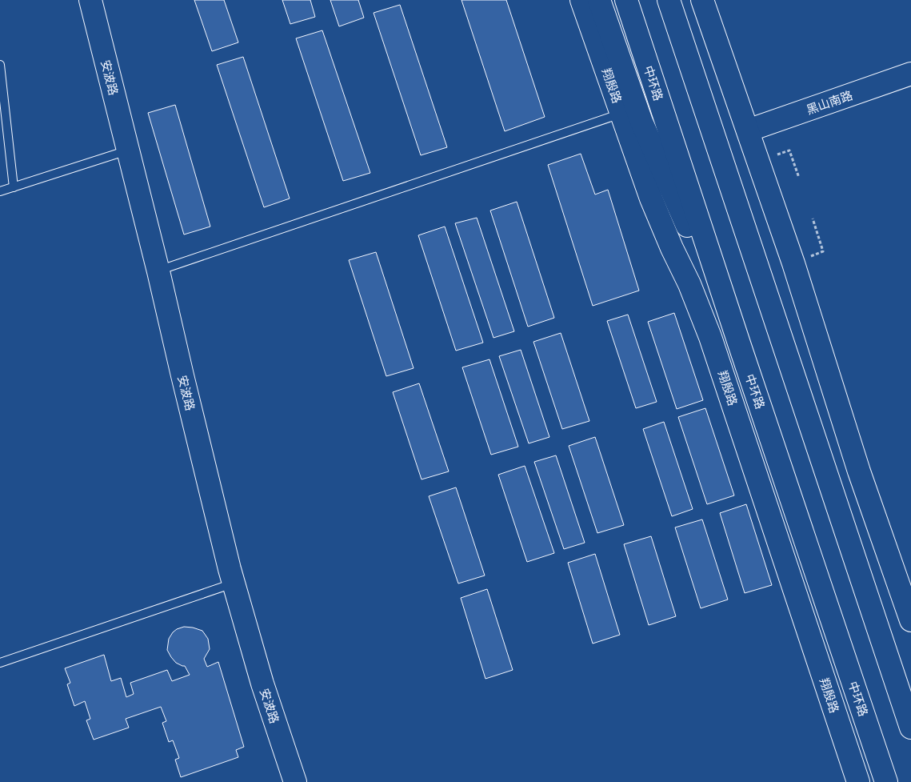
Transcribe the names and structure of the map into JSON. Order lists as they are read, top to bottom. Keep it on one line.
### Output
{"streets":{"main road":["安波路","中环路","翔殷路","黑山南路"]}}
